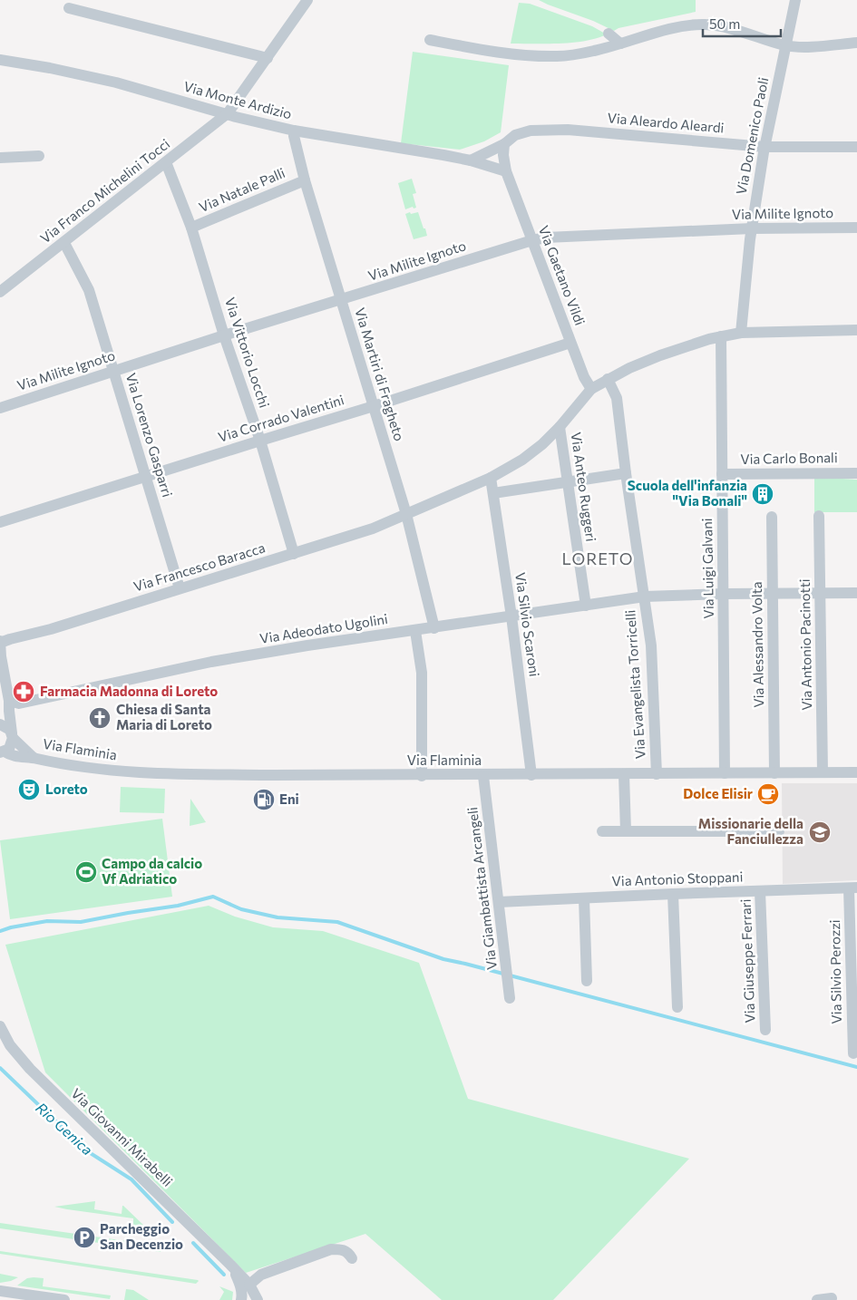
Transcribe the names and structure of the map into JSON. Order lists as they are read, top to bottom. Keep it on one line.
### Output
{"streets":{"street":["Via Monte Ardizio","Via Aleardo Aleardi","Via Domenico Paoli","Via Natale Palli","Via Franco Michelini Tocci","Via Milite Ignoto","Via Gaetano Vildi","Via Vittorio Locchi","Via Martiri di Fragheto","Via Corrado Valentini","Via Lorenzo Gasparri","Via Carlo Bonali","Via Anteo Ruggeri","Via Francesco Baracca","Via Luigi Galvani","Via Silvio Scaroni","Via Adeodato Ugolini","Via Alessandro Volta","Via Antonio Pacinotti","Via Evangelista Torricelli","Via Flaminia","Via Antonio Stoppani","Via Giambattista Arcangeli","Via Giuseppe Ferrari","Via Silvio Perozzi","Via Giovanni Mirabelli"]},"crossings":[["Via Monte Ardizio","Via Franco Michelini Tocci"],["Via Monte Ardizio","Via Gaetano Vildi"],["Via Monte Ardizio","Via Martiri di Fragheto"],["Via Aleardo Aleardi","Via Domenico Paoli"],["Via Domenico Paoli","Via Milite Ignoto"],["Via Natale Palli","Via Vittorio Locchi"],["Via Natale Palli","Via Martiri di Fragheto"],["Via Franco Michelini Tocci","Via Vittorio Locchi"],["Via Franco Michelini Tocci","Via Lorenzo Gasparri"],["Via Milite Ignoto","Via Gaetano Vildi"],["Via Milite Ignoto","Via Vittorio Locchi"],["Via Milite Ignoto","Via Martiri di Fragheto"],["Via Milite Ignoto","Via Lorenzo Gasparri"],["Via Gaetano Vildi","Via Corrado Valentini"],["Via Gaetano Vildi","Via Francesco Baracca"],["Via Vittorio Locchi","Via Corrado Valentini"],["Via Vittorio Locchi","Via Francesco Baracca"],["Via Martiri di Fragheto","Via Corrado Valentini"],["Via Martiri di Fragheto","Via Francesco Baracca"],["Via Martiri di Fragheto","Via Adeodato Ugolini"],["Via Corrado Valentini","Via Lorenzo Gasparri"],["Via Lorenzo Gasparri","Via Francesco Baracca"],["Via Carlo Bonali","Via Luigi Galvani"],["Via Anteo Ruggeri","Via Francesco Baracca"],["Via Anteo Ruggeri","Via Adeodato Ugolini"],["Via Francesco Baracca","Via Silvio Scaroni"],["Via Luigi Galvani","Via Adeodato Ugolini"],["Via Luigi Galvani","Via Flaminia"],["Via Silvio Scaroni","Via Adeodato Ugolini"],["Via Silvio Scaroni","Via Flaminia"],["Via Adeodato Ugolini","Via Alessandro Volta"],["Via Adeodato Ugolini","Via Antonio Pacinotti"],["Via Adeodato Ugolini","Via Evangelista Torricelli"],["Via Alessandro Volta","Via Flaminia"],["Via Antonio Pacinotti","Via Flaminia"],["Via Evangelista Torricelli","Via Flaminia"],["Via Flaminia","Via Giambattista Arcangeli"],["Via Antonio Stoppani","Via Giambattista Arcangeli"],["Via Antonio Stoppani","Via Giuseppe Ferrari"],["Via Antonio Stoppani","Via Silvio Perozzi"]],"districts":["LORETO"],"water":["Rio Genica"],"places":{"building":["Scuola dell'infanzia \"Via Bonali\""],"pharmacy":["Farmacia Madonna di Loreto"],"church":["Chiesa di Santa Maria di Loreto"],"theatre":["Loreto"],"cafe":["Dolce Elisir"],"fuel station":["Eni"],"school or university":["Missionarie della Fanciullezza"],"sports":["Campo da calcio Vf Adriatico"],"parking":["Parcheggio San Decenzio"]},"scale_bar":"50 m"}
